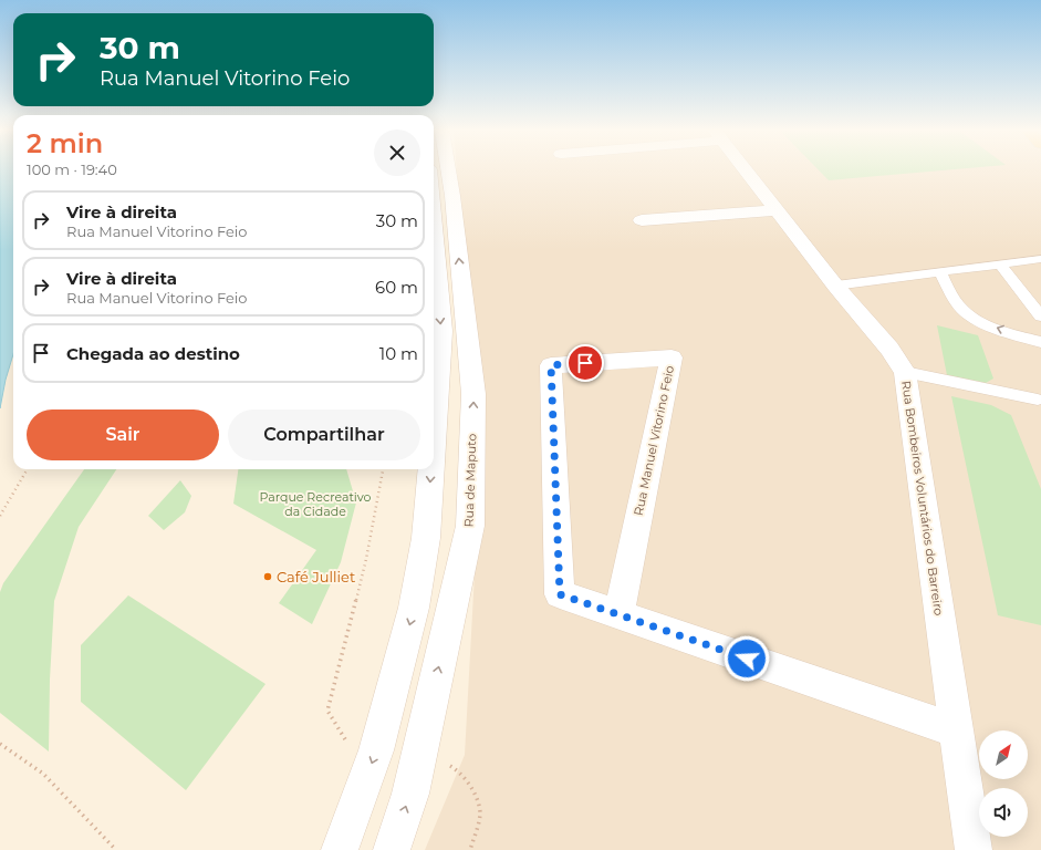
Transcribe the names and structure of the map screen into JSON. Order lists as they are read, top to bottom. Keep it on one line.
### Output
{"streets":{"street":["Rua Manuel Vitorino Feio","Rua de Maputo","Rua Bombeiros Voluntários do Barreiro"]},"crossings":[["Rua Manuel Vitorino Feio","Rua Bombeiros Voluntários do Barreiro"]],"parks":["Parque Recreativo da Cidade"],"places":["Café Julliet"],"north":"top right","page":{"turn":["30 m","Rua Manuel Vitorino Feio"],"heading":["2 min","100 m · 19:40"],"list":[{"name":"Vire à direita","note":"Rua Manuel Vitorino Feio","value":"30 m"},{"name":"Vire à direita","note":"Rua Manuel Vitorino Feio","value":"60 m"},{"name":"Chegada ao destino","value":"10 m"}],"buttons":["Sair","Compartilhar"]}}
